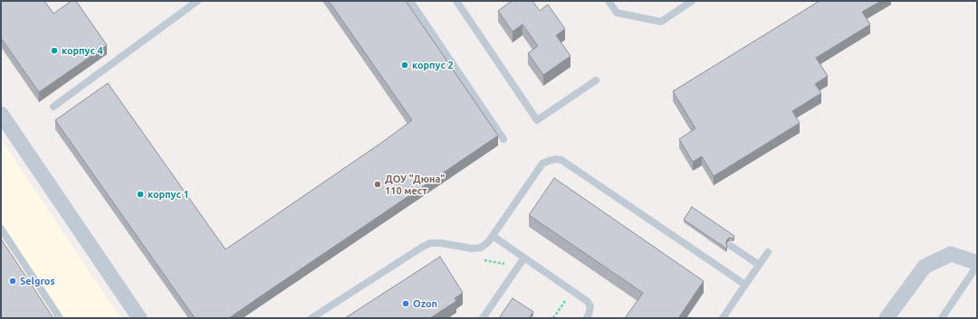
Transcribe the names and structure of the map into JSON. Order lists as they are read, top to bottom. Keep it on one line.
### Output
{"places":["корпус 4","корпус 2","ДОУ \"Дюна\" 110 мест","корпус 1","Selgros","Ozon"]}
